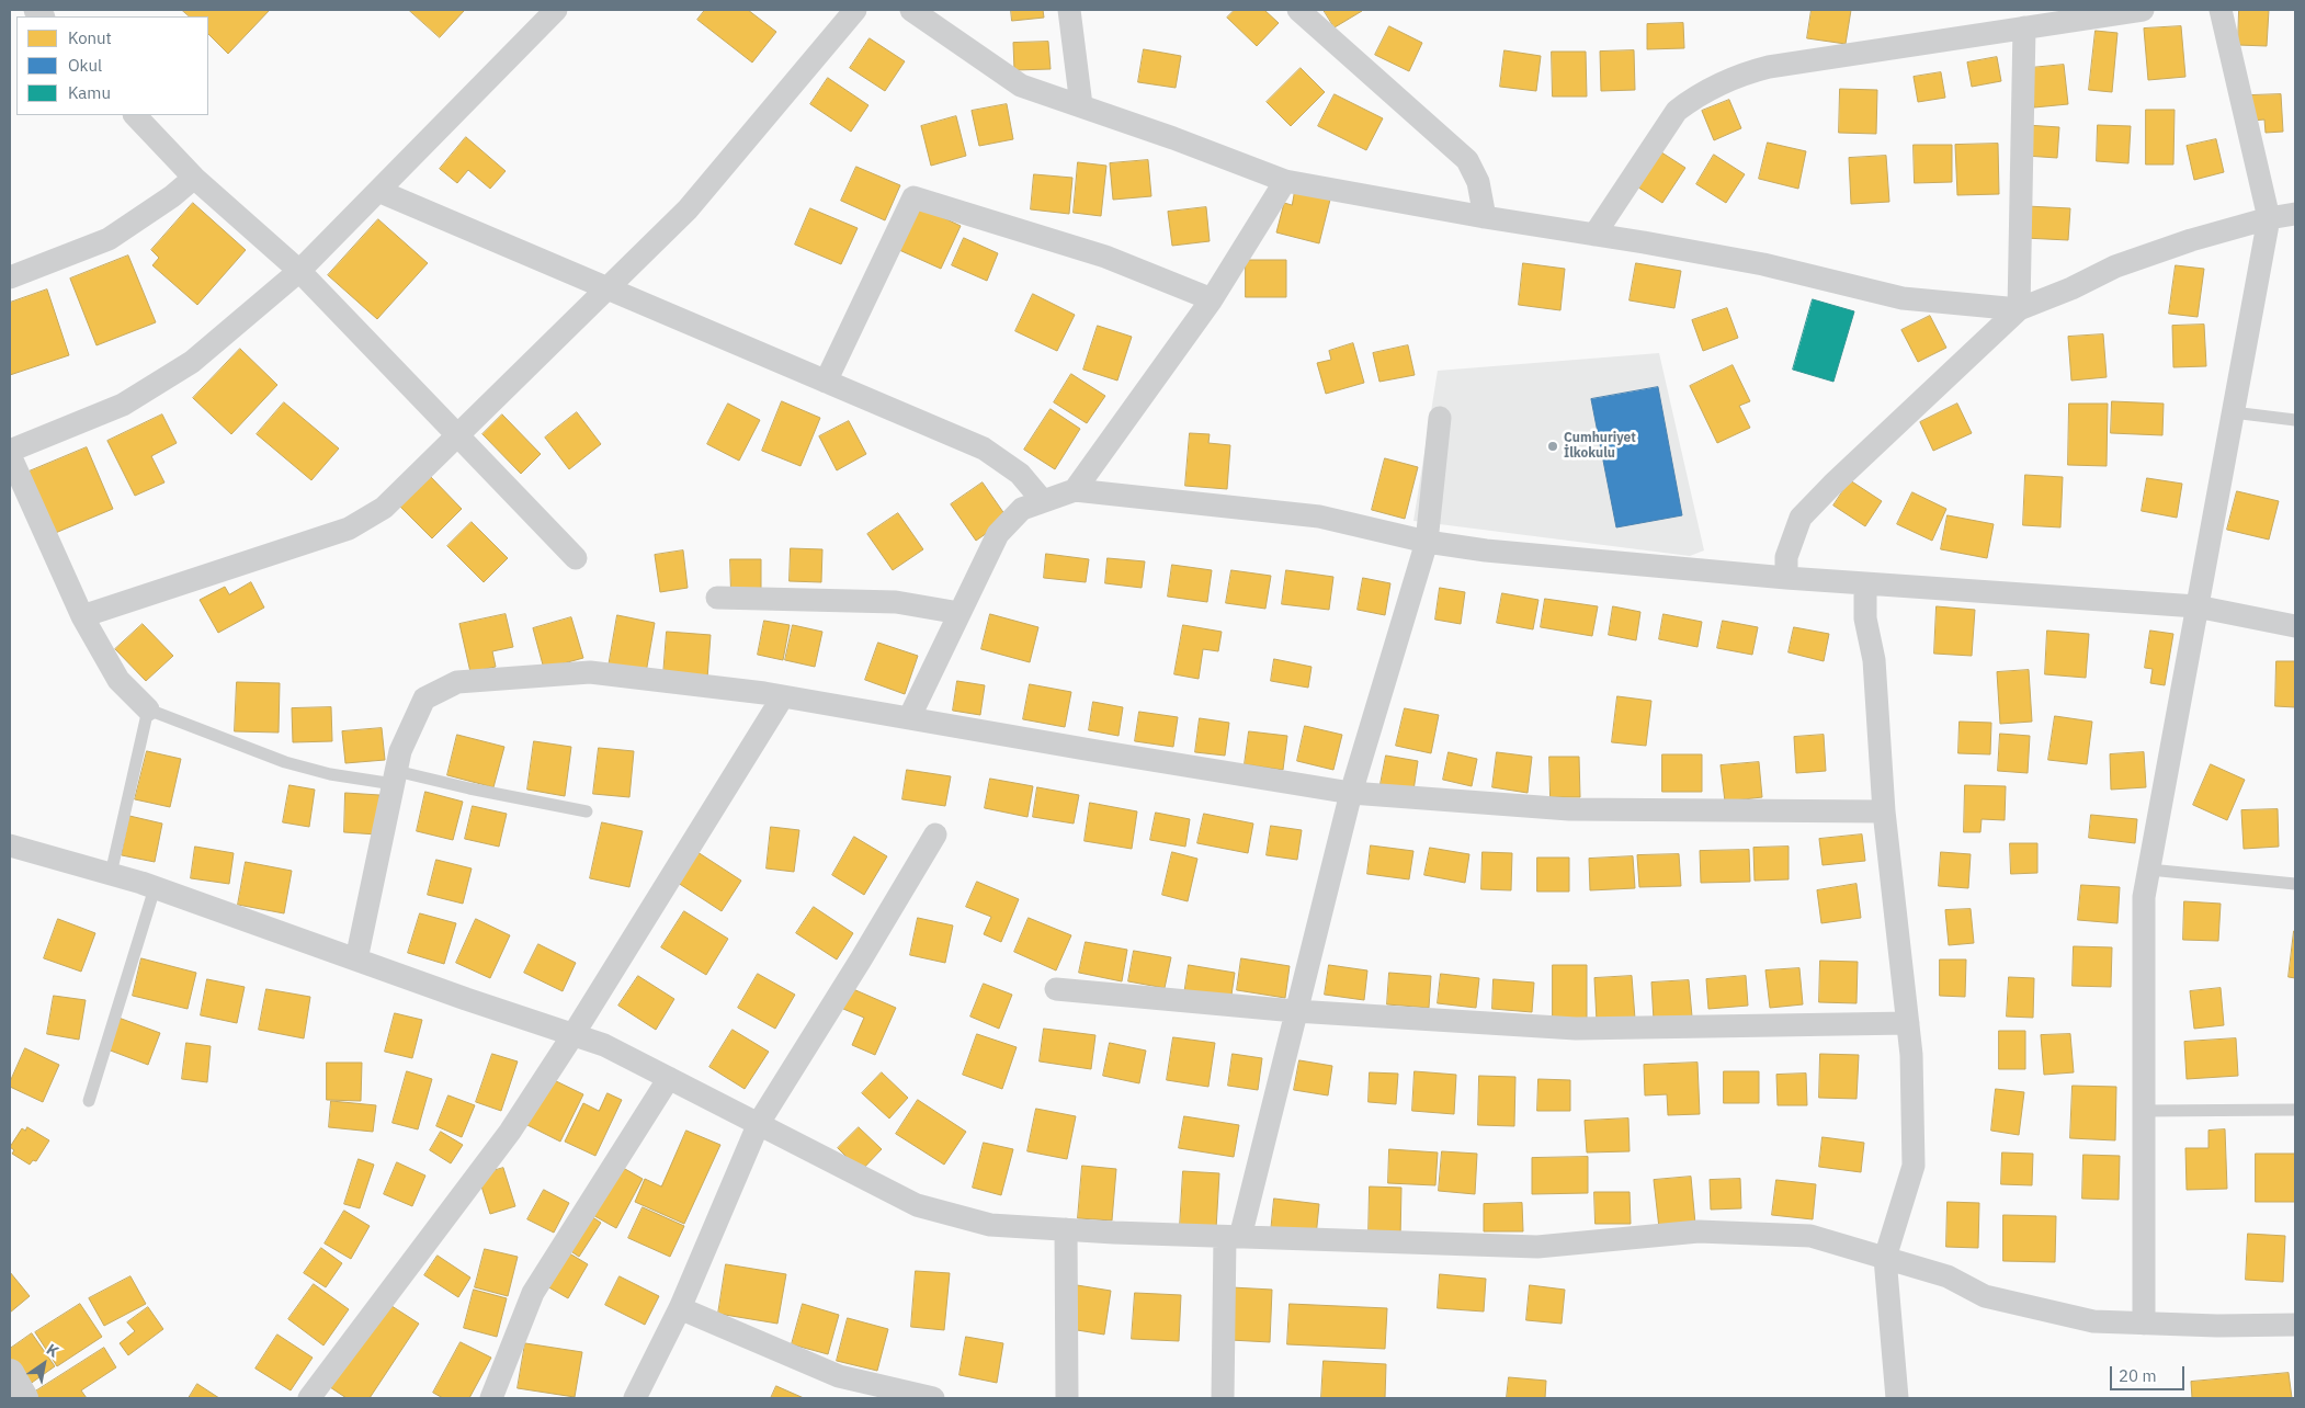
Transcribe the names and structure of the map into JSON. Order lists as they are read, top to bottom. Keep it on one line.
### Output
{"places":["Cumhuriyet İlkokulu"],"legend":["Konut","Okul","Kamu"],"scale_bar":"20 m","north":"top right"}
